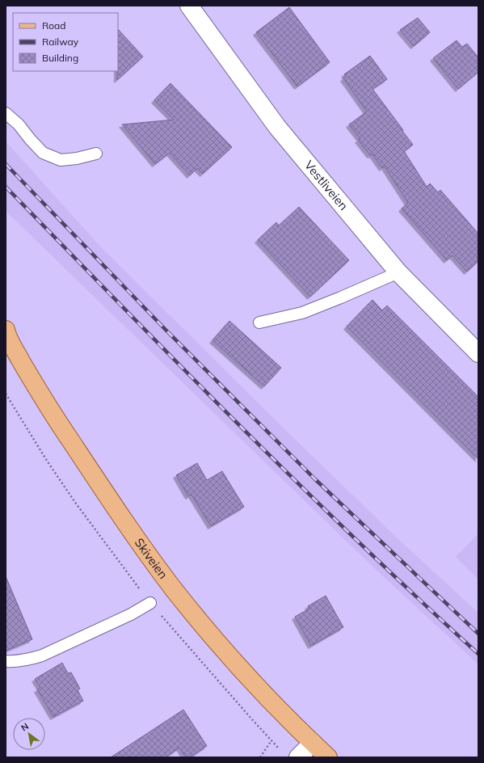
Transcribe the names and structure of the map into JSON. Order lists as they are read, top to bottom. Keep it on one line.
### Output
{"streets":{"main road":["Skiveien"],"street":["Vestliveien"]},"legend":["Road","Railway","Building"],"north":"top left"}
